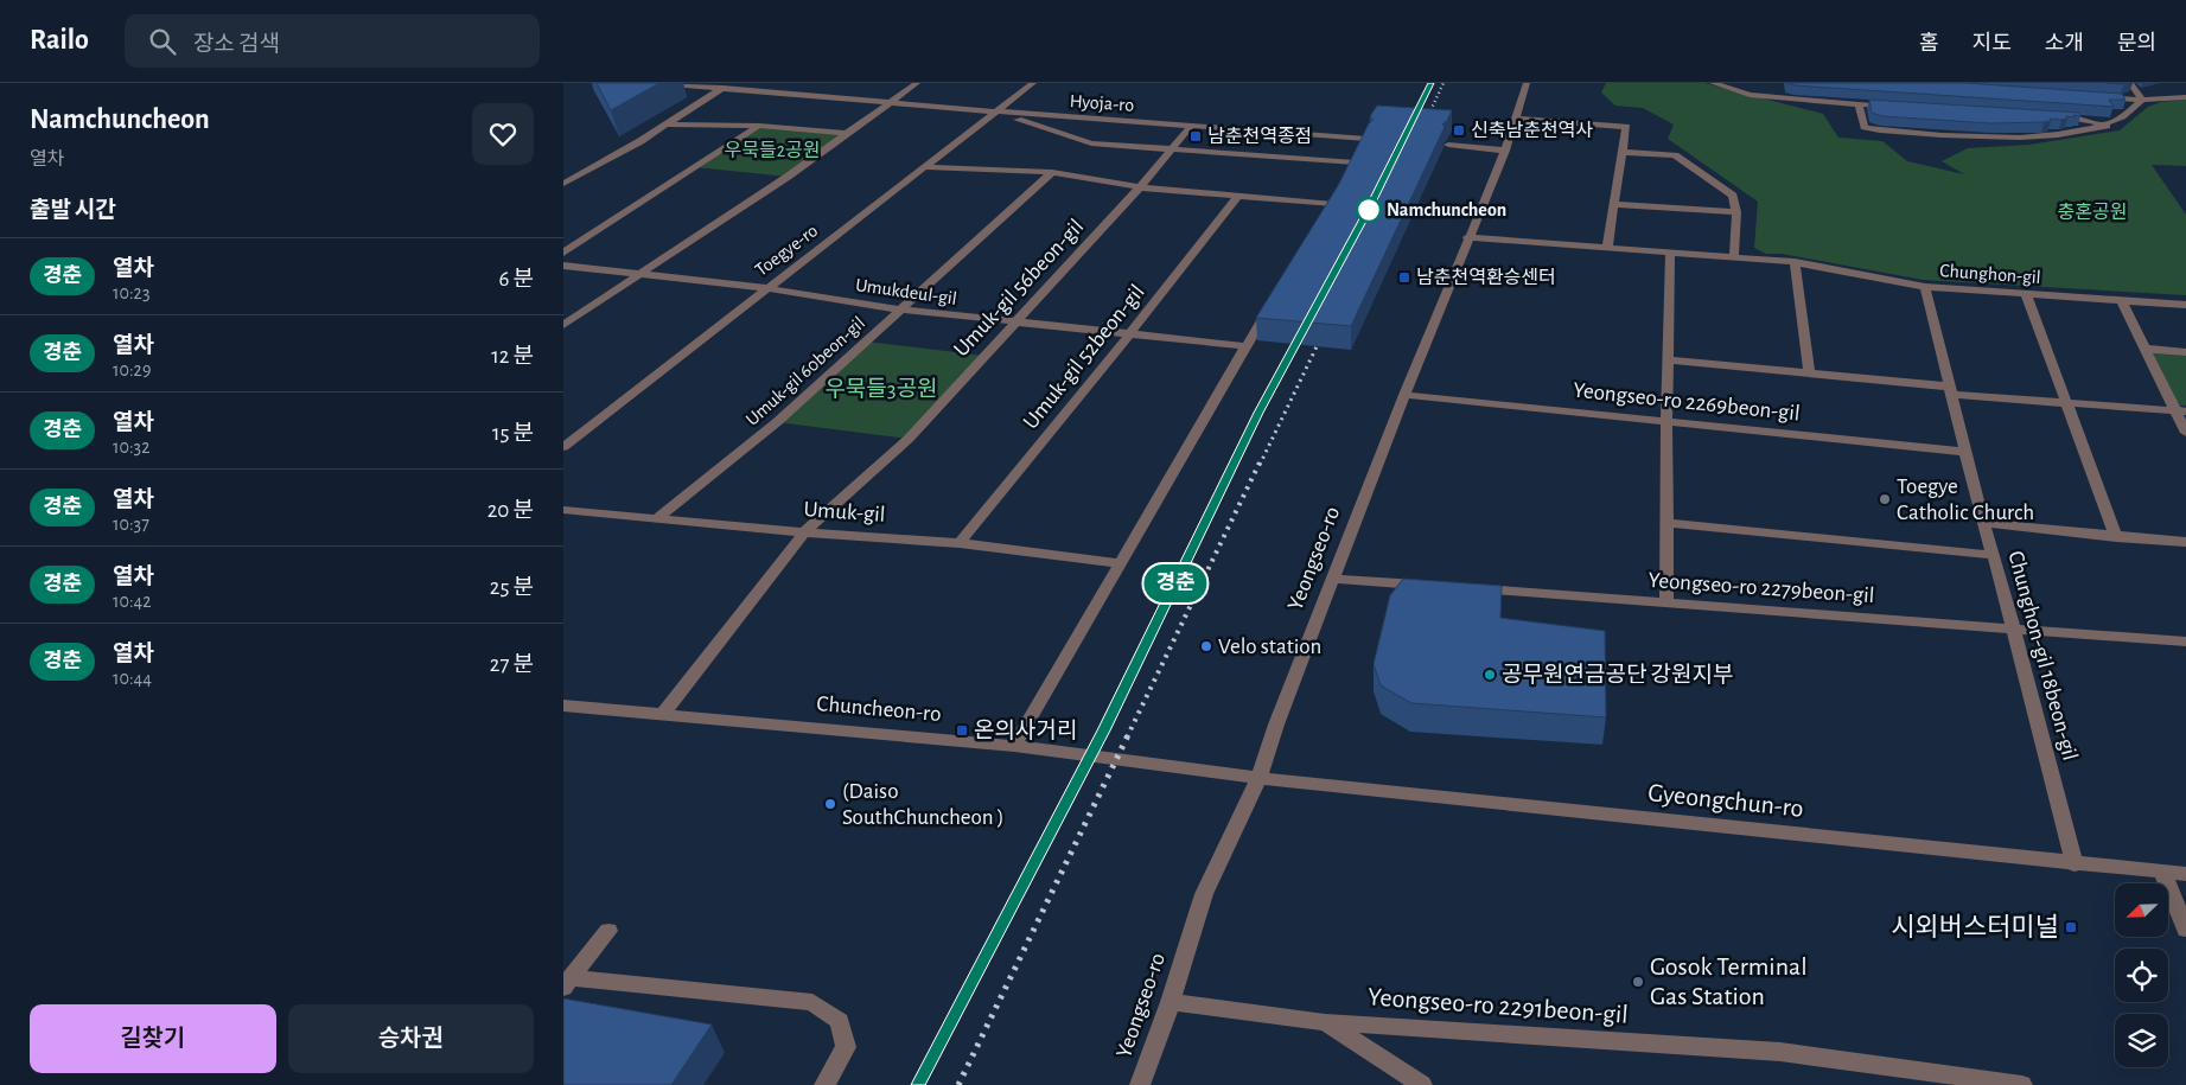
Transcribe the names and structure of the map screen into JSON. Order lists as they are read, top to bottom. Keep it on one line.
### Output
{"streets":{"street":["Hyoja-ro","Toegye-ro","Chunghon-gil","Umuk-gil 56beon-gil","Umukdeul-gil","Umuk-gil 52beon-gil","Umuk-gil 60beon-gil","Yeongseo-ro 2269beon-gil","Umuk-gil","Yeongseo-ro","Yeongseo-ro 2279beon-gil","Chunghon-gil 18beon-gil","Chuncheon-ro","Gyeongchun-ro","Yeongseo-ro 2291beon-gil"]},"crossings":[["Hyoja-ro","Toegye-ro"],["Hyoja-ro","Umuk-gil 56beon-gil"],["Toegye-ro","Umukdeul-gil"],["Chunghon-gil","Yeongseo-ro"],["Chunghon-gil","Chunghon-gil 18beon-gil"],["Umuk-gil 56beon-gil","Umukdeul-gil"],["Umuk-gil 56beon-gil","Umuk-gil"],["Umuk-gil 56beon-gil","Chuncheon-ro"],["Umukdeul-gil","Umuk-gil 52beon-gil"],["Umukdeul-gil","Umuk-gil 60beon-gil"],["Umuk-gil 52beon-gil","Umuk-gil"],["Umuk-gil 60beon-gil","Umuk-gil"],["Yeongseo-ro 2269beon-gil","Yeongseo-ro"],["Yeongseo-ro 2269beon-gil","Chunghon-gil 18beon-gil"],["Yeongseo-ro","Chuncheon-ro"],["Yeongseo-ro","Gyeongchun-ro"],["Yeongseo-ro","Yeongseo-ro 2291beon-gil"],["Yeongseo-ro 2279beon-gil","Chunghon-gil 18beon-gil"],["Chunghon-gil 18beon-gil","Gyeongchun-ro"],["Chuncheon-ro","Gyeongchun-ro"]],"parks":["우묵들2공원","충혼공원","우묵들3공원"],"places":{"transit":["신축남춘천역사","남춘천역종점","남춘천역환승센터","온의사거리","시외버스터미널"],"other":["Namchuncheon","Toegye Catholic Church","Velo station","공무원연금공단 강원지부","(Daiso SouthChuncheon )","Gosok Terminal Gas Station"]},"north":"bottom left","page":{"header":"Railo","search":"장소 검색","nav":["홈","지도","소개","문의"],"heading":[["Namchuncheon","열차"],"출발 시간"],"on_map":"경춘","list":[{"mark":"경춘","name":"열차","note":"10:23","value":"6 분"},{"mark":"경춘","name":"열차","note":"10:29","value":"12 분"},{"mark":"경춘","name":"열차","note":"10:32","value":"15 분"},{"mark":"경춘","name":"열차","note":"10:37","value":"20 분"},{"mark":"경춘","name":"열차","note":"10:42","value":"25 분"},{"mark":"경춘","name":"열차","note":"10:44","value":"27 분"}],"buttons":["길찾기","승차권"]}}
